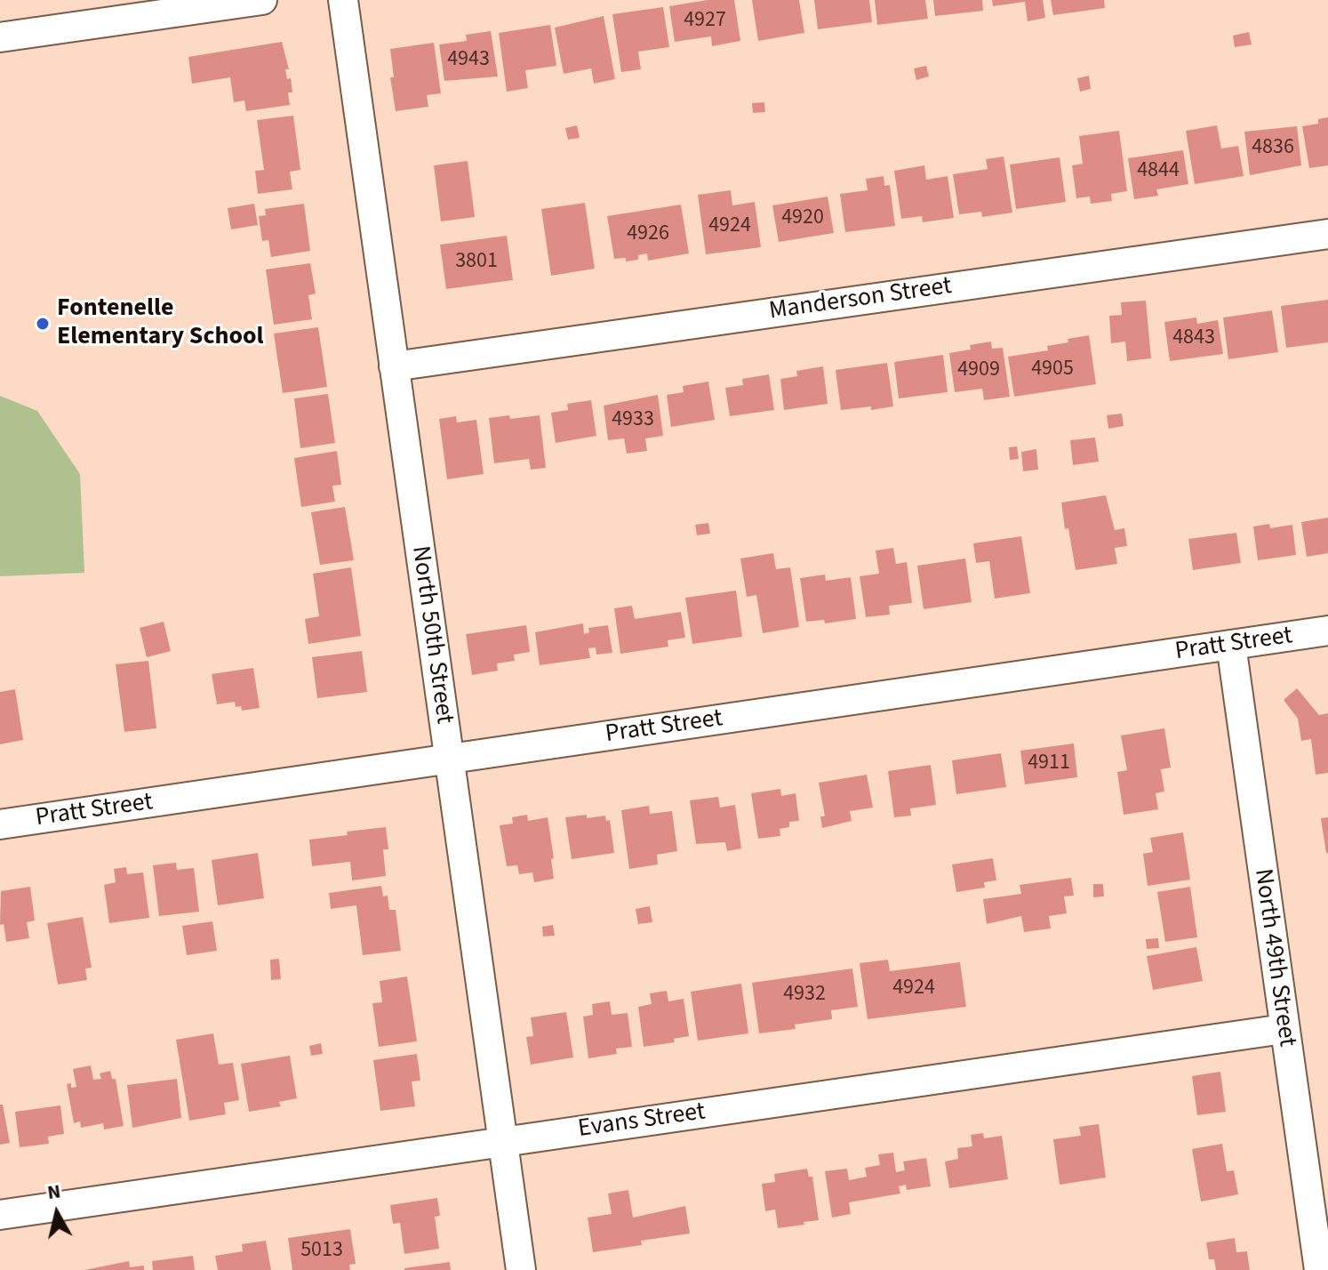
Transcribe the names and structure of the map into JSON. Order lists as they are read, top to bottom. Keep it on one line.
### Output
{"streets":{"street":["Manderson Street","North 50th Street","Pratt Street","North 49th Street","Evans Street"]},"crossings":[["Manderson Street","North 50th Street"],["North 50th Street","Pratt Street"],["North 50th Street","Evans Street"],["Pratt Street","North 49th Street"],["North 49th Street","Evans Street"]],"places":["Fontenelle Elementary School"],"house_numbers":["4927","4943","4836","4844","4920","4924","4926","3801","4843","4905","4909","4933","4911","4924","4932","5013"],"north":"top"}
